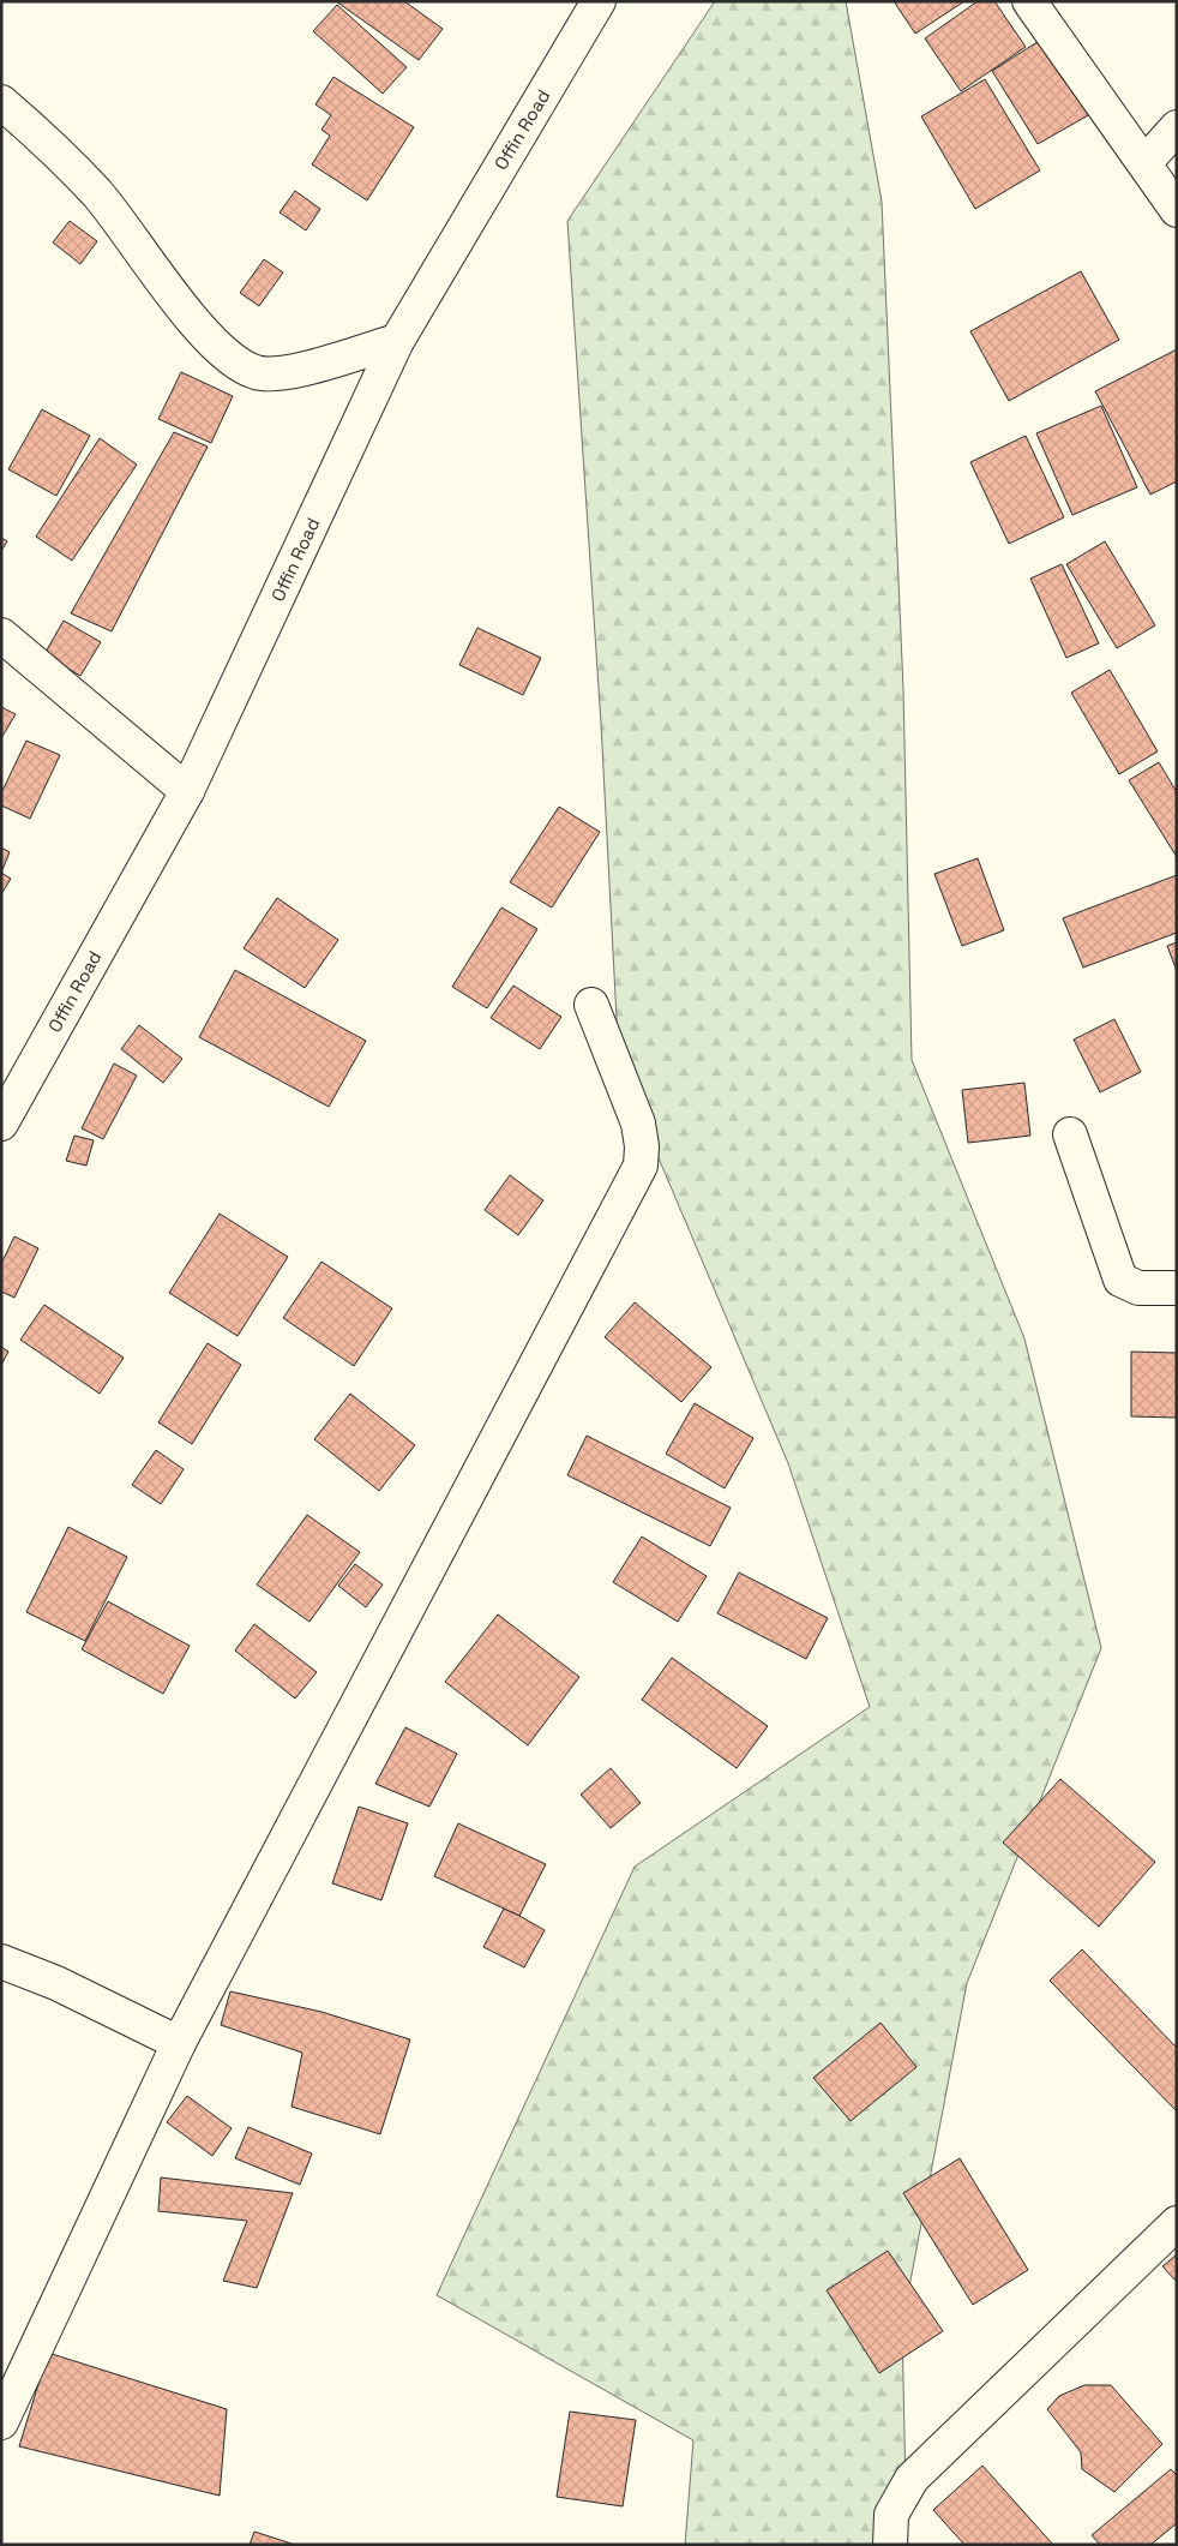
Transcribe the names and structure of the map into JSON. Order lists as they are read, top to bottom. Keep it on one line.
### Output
{"streets":{"street":["Offin Road"]}}
